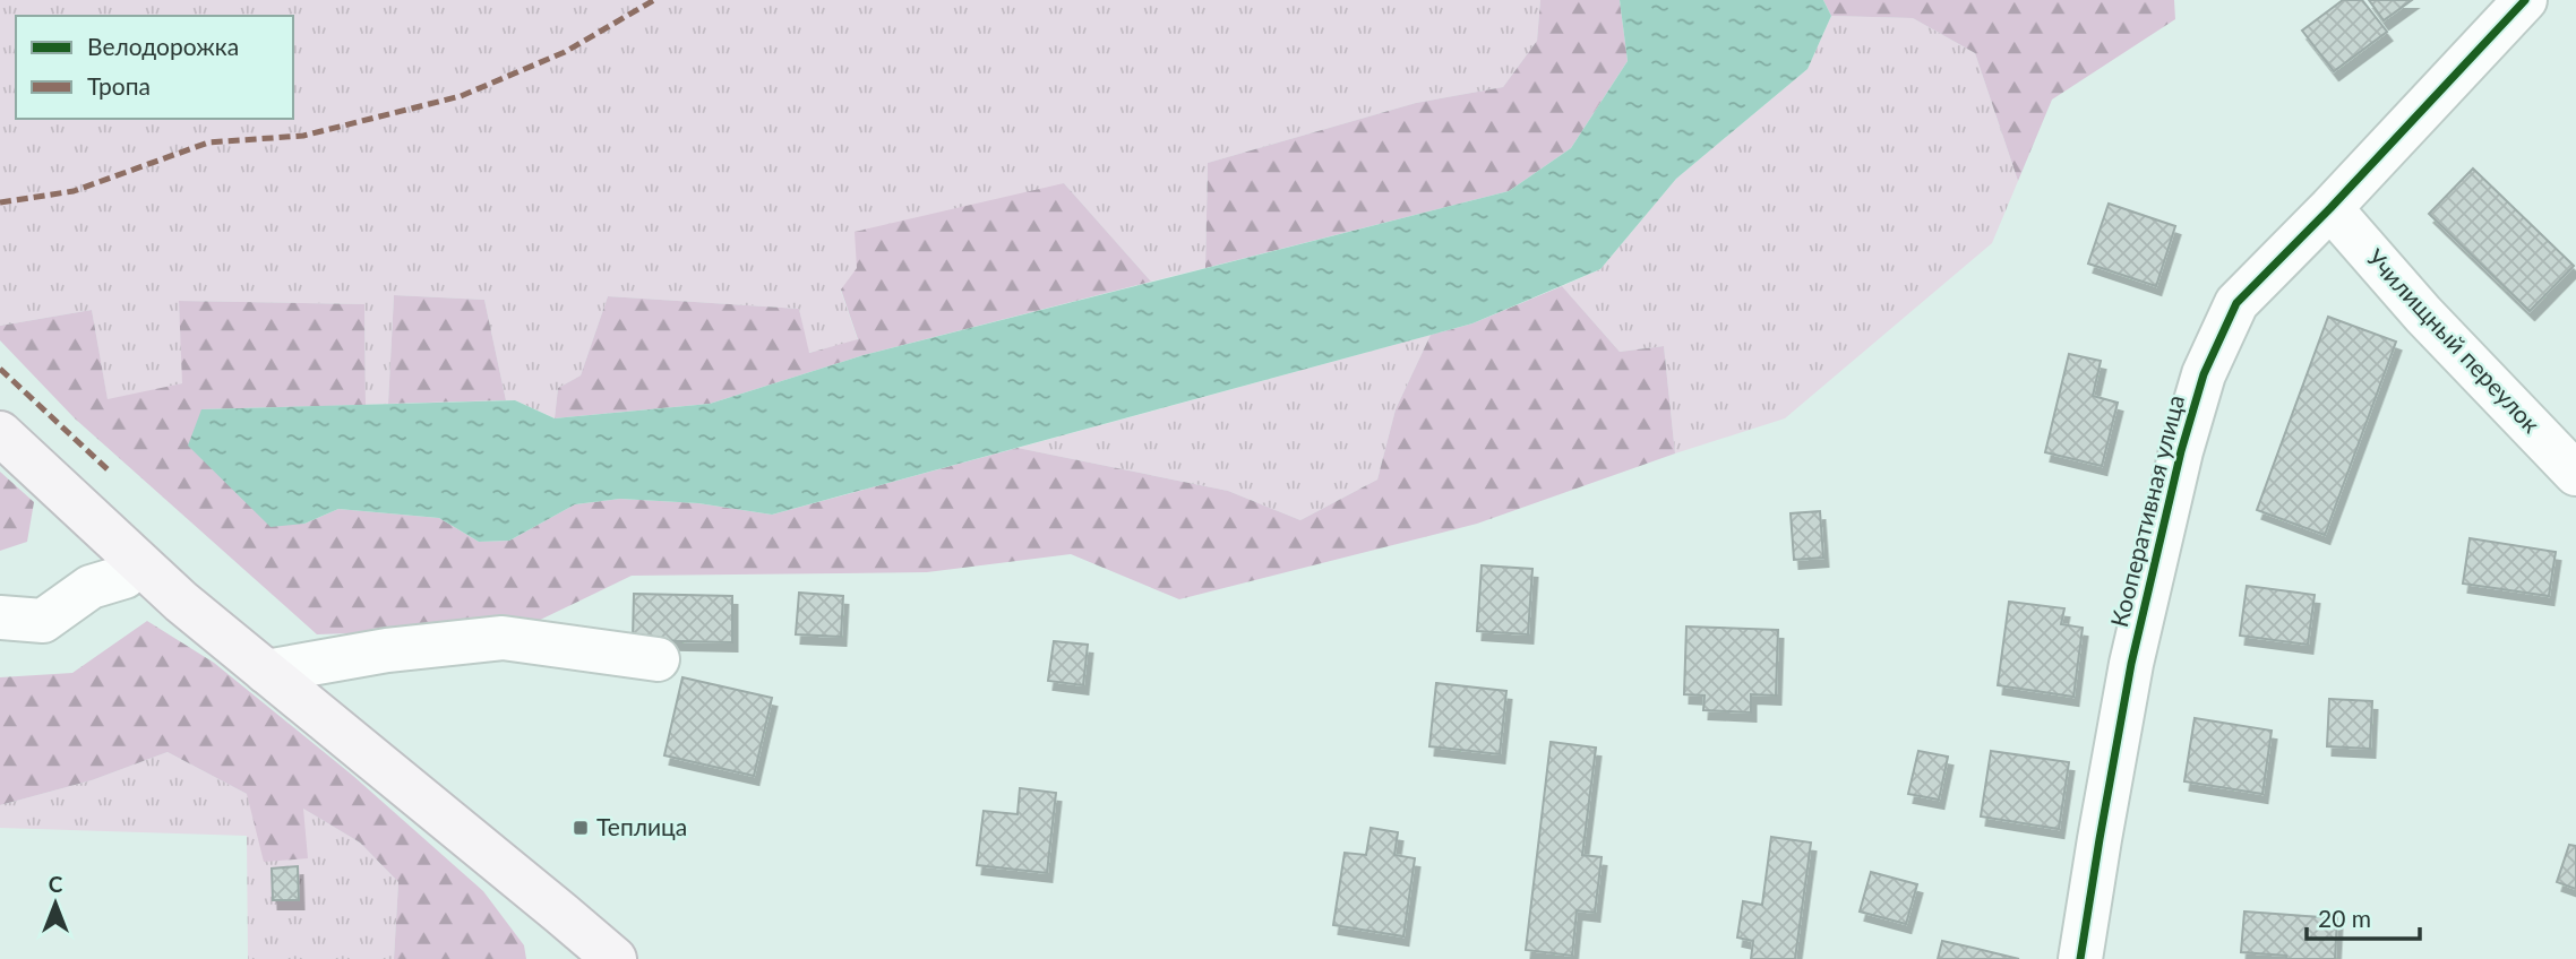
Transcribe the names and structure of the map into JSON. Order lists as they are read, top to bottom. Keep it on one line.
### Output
{"streets":{"street":["Училищный переулок","Кооперативная улица"]},"crossings":[["Училищный переулок","Кооперативная улица"]],"places":{"transit":["Теплица"]},"legend":["Велодорожка","Тропа"],"scale_bar":"20 m","north":"top"}
